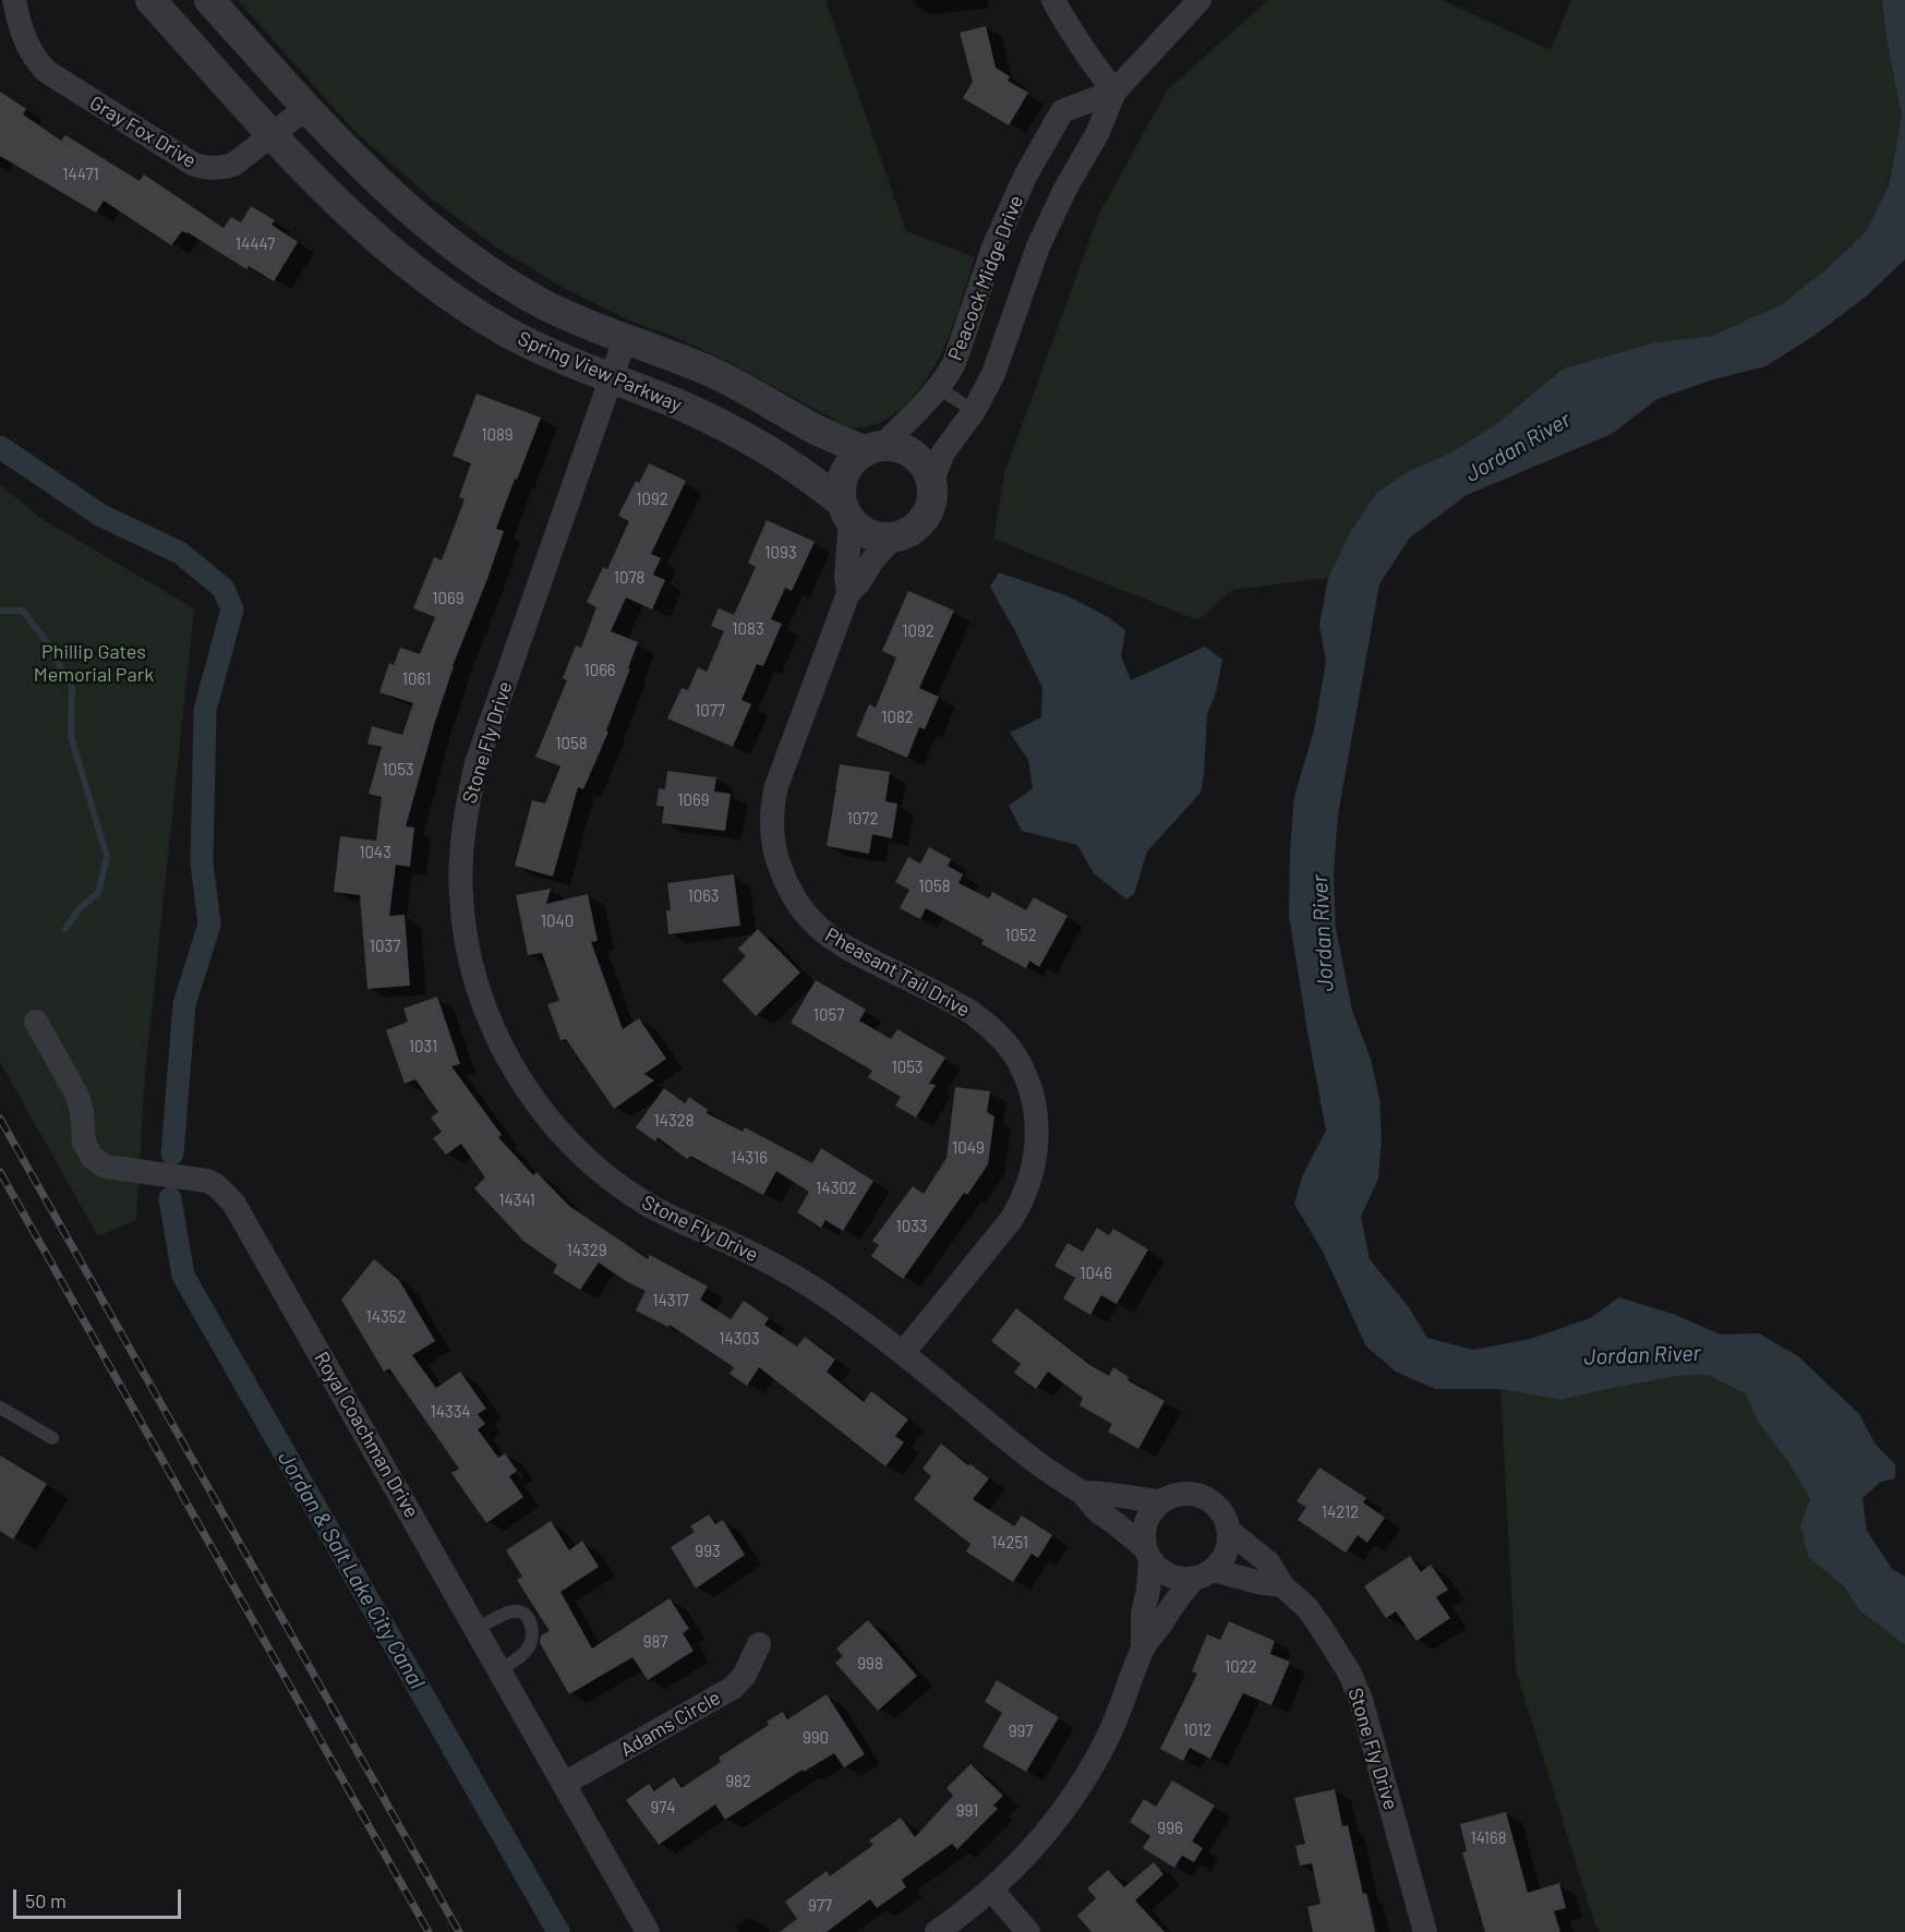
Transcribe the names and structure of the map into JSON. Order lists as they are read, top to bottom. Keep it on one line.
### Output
{"streets":{"street":["Gray Fox Drive","Peacock Midge Drive","Spring View Parkway","Stone Fly Drive","Pheasant Tail Drive","Royal Coachman Drive","Adams Circle"]},"crossings":[["Gray Fox Drive","Spring View Parkway"],["Peacock Midge Drive","Spring View Parkway"],["Peacock Midge Drive","Pheasant Tail Drive"],["Spring View Parkway","Stone Fly Drive"],["Spring View Parkway","Pheasant Tail Drive"],["Stone Fly Drive","Pheasant Tail Drive"],["Royal Coachman Drive","Adams Circle"]],"water":["Jordan River","Jordan & Salt Lake City Canal"],"parks":["Phillip Gates Memorial Park"],"house_numbers":["14471","14447","1089","1092","1093","1078","1069","1083","1092","1066","1061","1077","1082","1058","1053","1069","1072","1043","1058","1063","1040","1052","1037","1057","1031","1053","14328","1049","14316","14302","14341","1033","14329","1046","14317","14352","14303","14334","14212","14251","993","987","998","1022","1012","997","990","982","974","991","996","14168","977"],"scale_bar":"50 m"}
